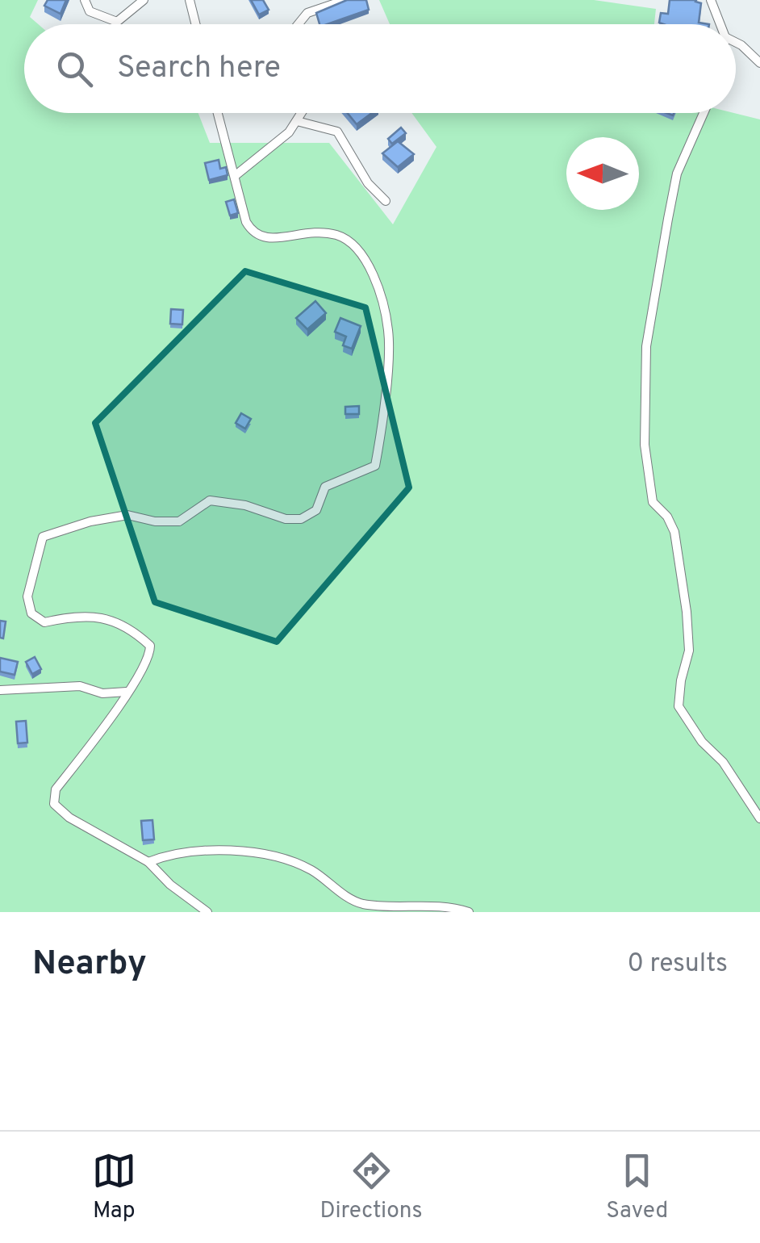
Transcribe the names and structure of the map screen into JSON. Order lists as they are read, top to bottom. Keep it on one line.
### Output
{"north":"left","page":{"search":"Search here","heading":["Nearby","0 results"],"nav":["Map","Directions","Saved"]}}
